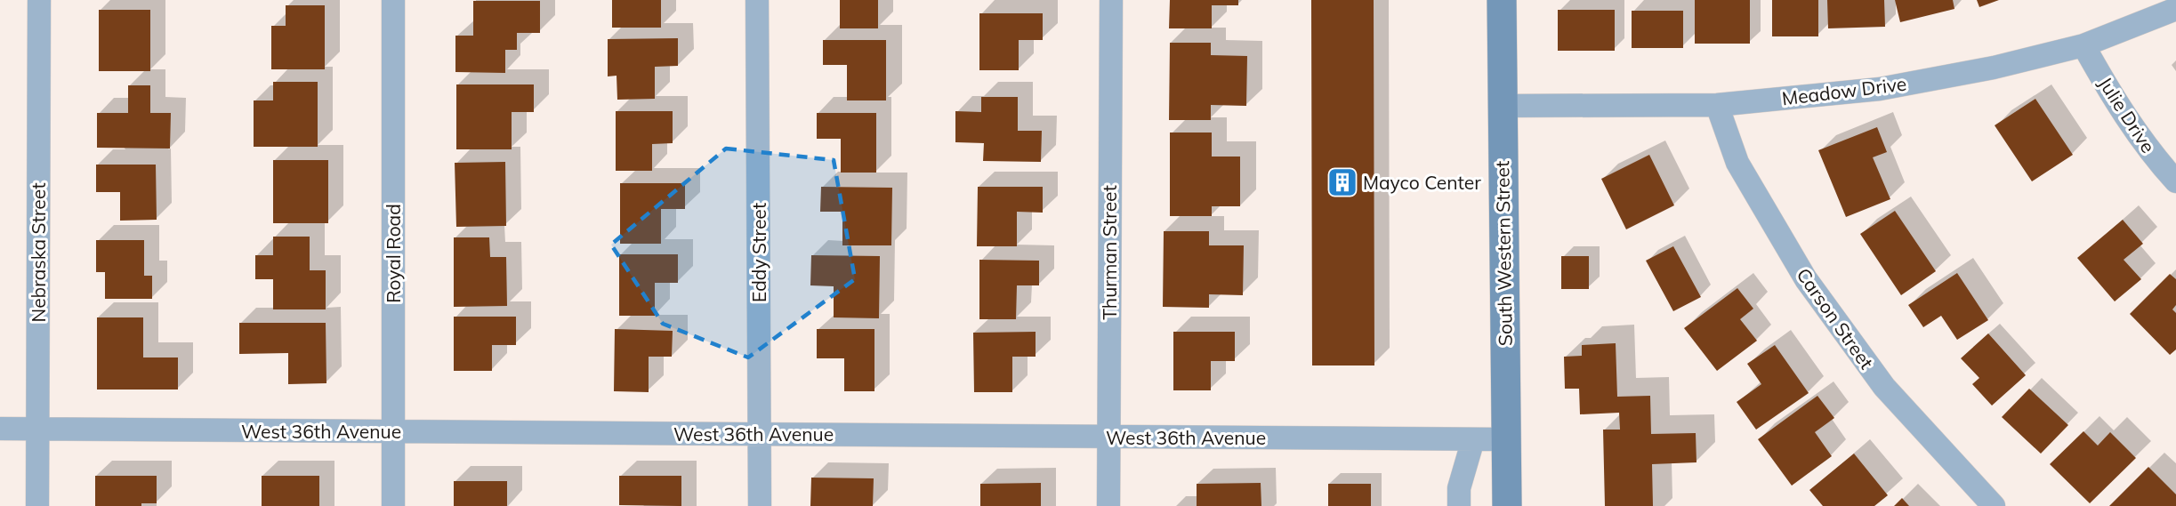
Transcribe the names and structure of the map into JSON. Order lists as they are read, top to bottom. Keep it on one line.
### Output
{"streets":{"main road":["South Western Street"],"street":["Meadow Drive","Julie Drive","Nebraska Street","Eddy Street","Thurman Street","Royal Road","Carson Street","West 36th Avenue"]},"crossings":[["Meadow Drive","Julie Drive"],["Meadow Drive","South Western Street"],["Meadow Drive","Carson Street"],["Nebraska Street","West 36th Avenue"],["Eddy Street","West 36th Avenue"],["Thurman Street","West 36th Avenue"],["Royal Road","West 36th Avenue"],["South Western Street","West 36th Avenue"]],"places":{"building":["Mayco Center"]}}
